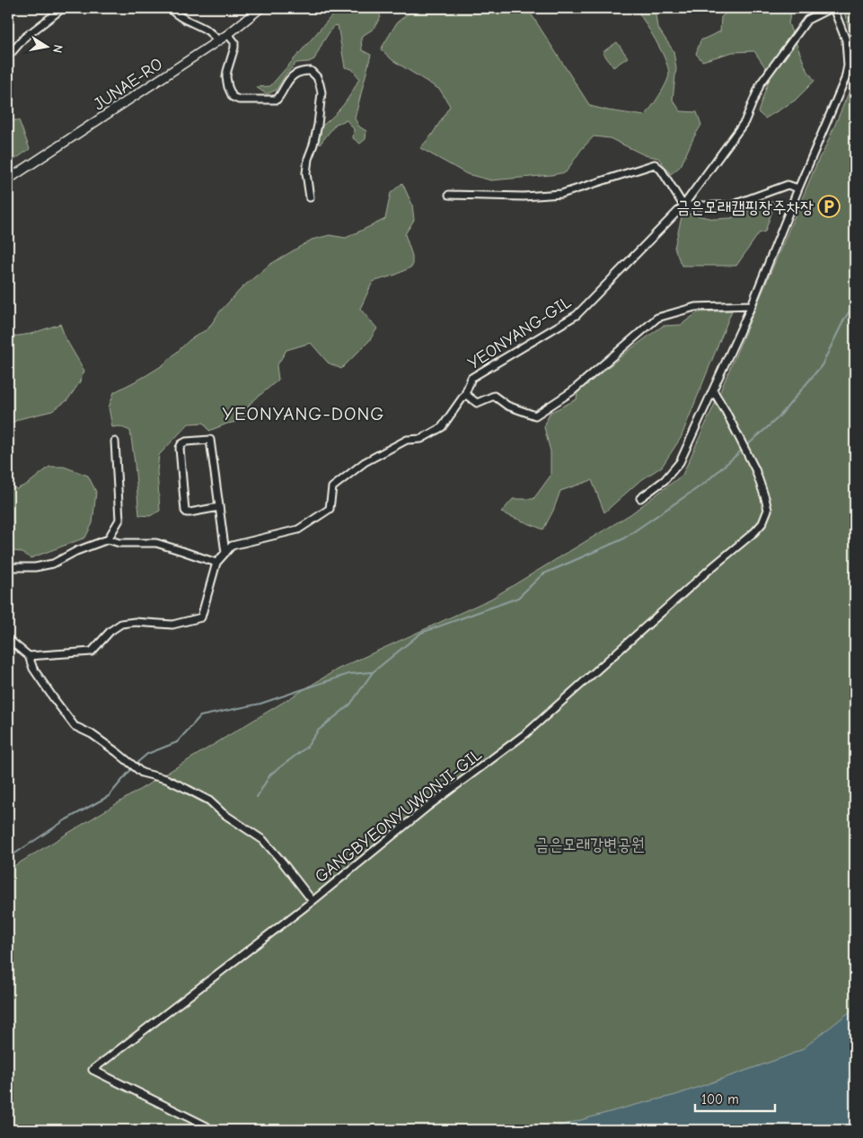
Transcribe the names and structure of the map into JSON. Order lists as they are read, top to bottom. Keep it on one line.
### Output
{"streets":{"main road":["JUNAE-RO"],"street":["YEONYANG-GIL","GANGBYEONYUWONJI-GIL"]},"districts":["YEONYANG-DONG"],"parks":["금은모래강변공원"],"places":{"parking":["금은모래캠핑장주차장"]},"scale_bar":"100 m","north":"right"}
